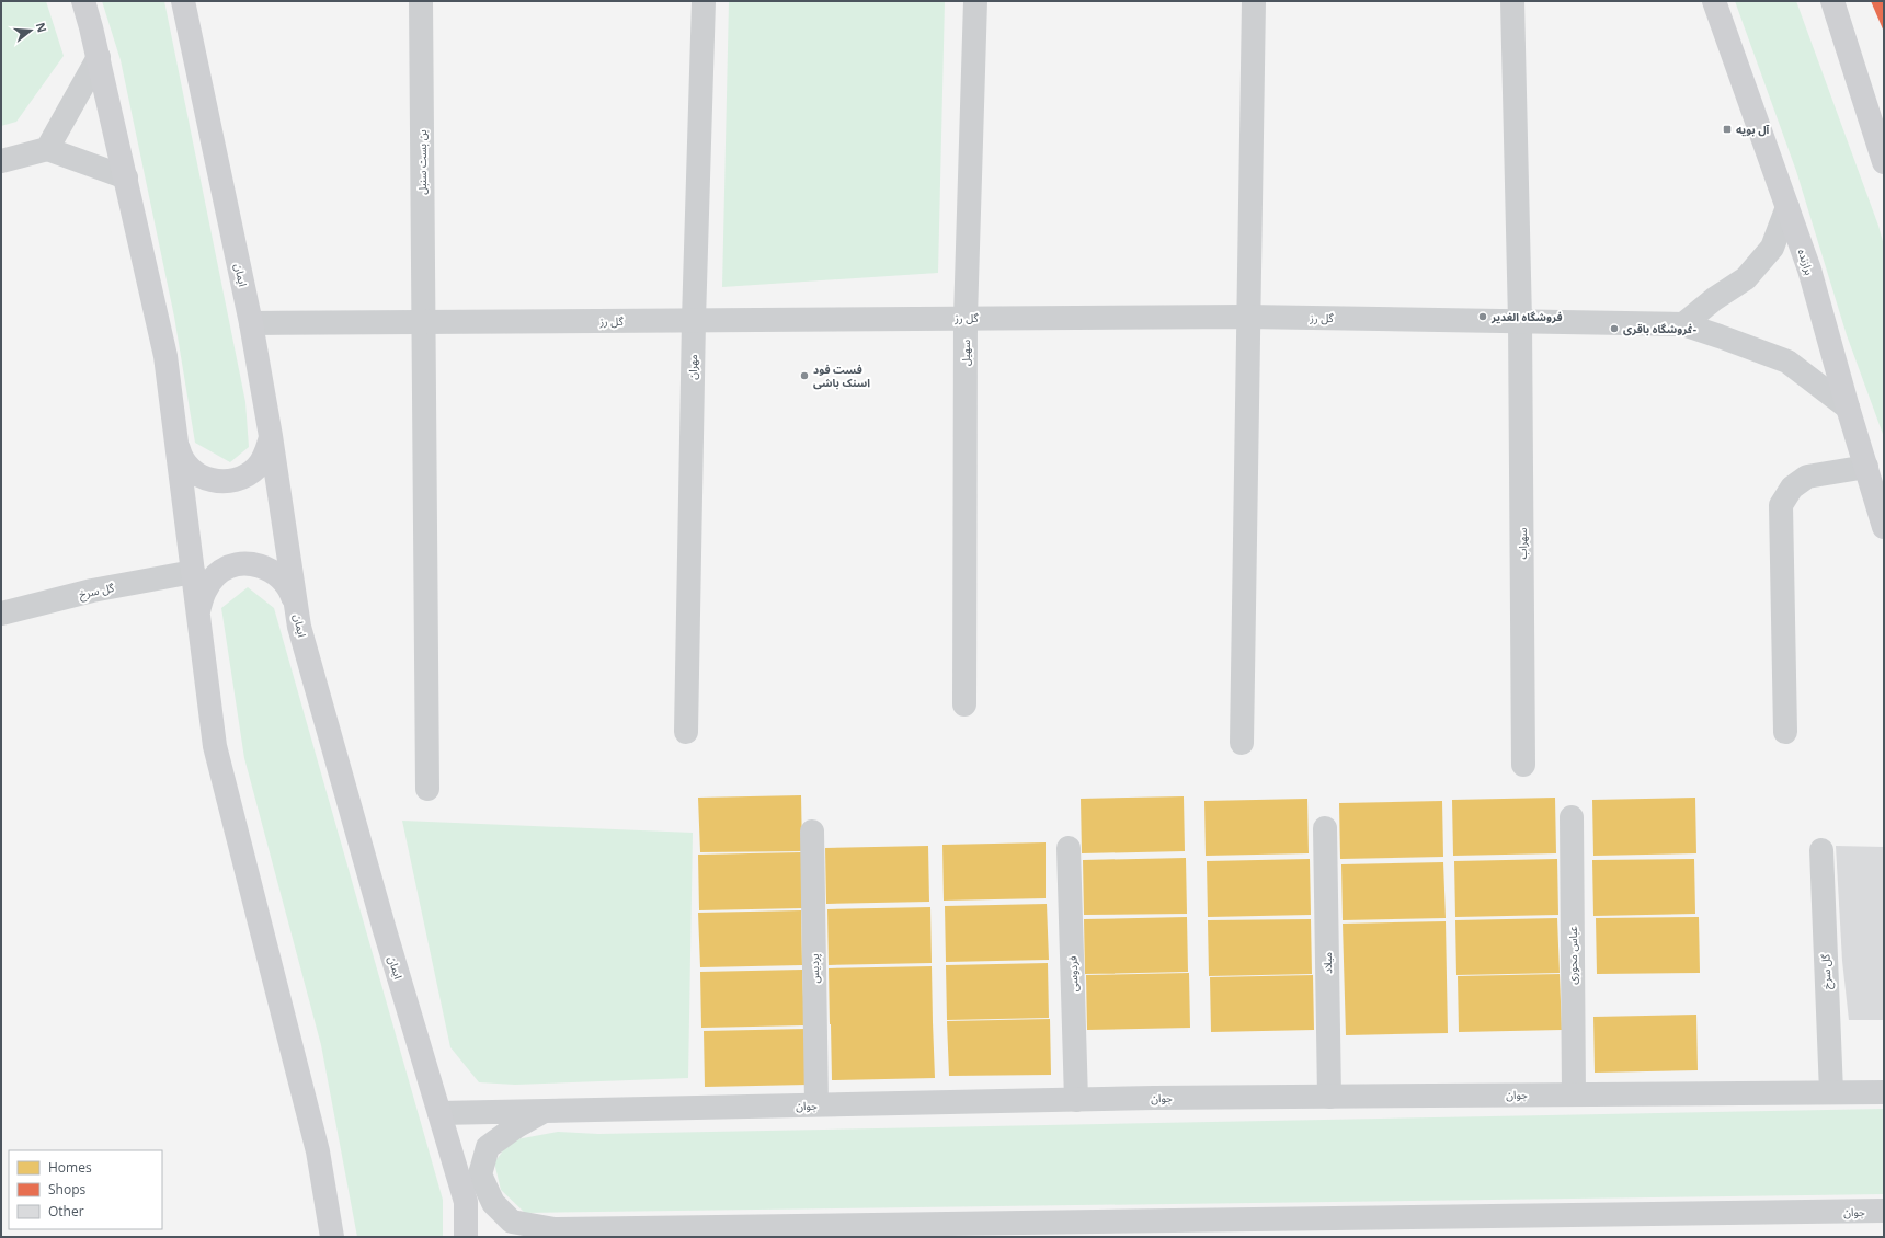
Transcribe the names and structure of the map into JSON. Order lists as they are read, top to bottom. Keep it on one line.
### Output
{"streets":{"main road":["برازنده","ایمان"],"street":["بن بست سنبل","گل رز","سهیل","مهران","سهراب","گل سرخ","عباس محوری","میلاد","پردیس","فردوسی","جوان"]},"crossings":[["بن بست سنبل","گل رز"],["برازنده","گل رز"],["ایمان","گل رز"],["ایمان","جوان"],["گل رز","سهیل"],["گل رز","مهران"],["گل رز","سهراب"],["گل سرخ","جوان"],["عباس محوری","جوان"],["میلاد","جوان"],["پردیس","جوان"],["فردوسی","جوان"]],"places":{"transit":["آل بویه"],"other":["فروشگاه الغدیر","فروشگاه باقری-","فست فود اسنک باشی"]},"legend":["Homes","Shops","Other"],"north":"right"}
